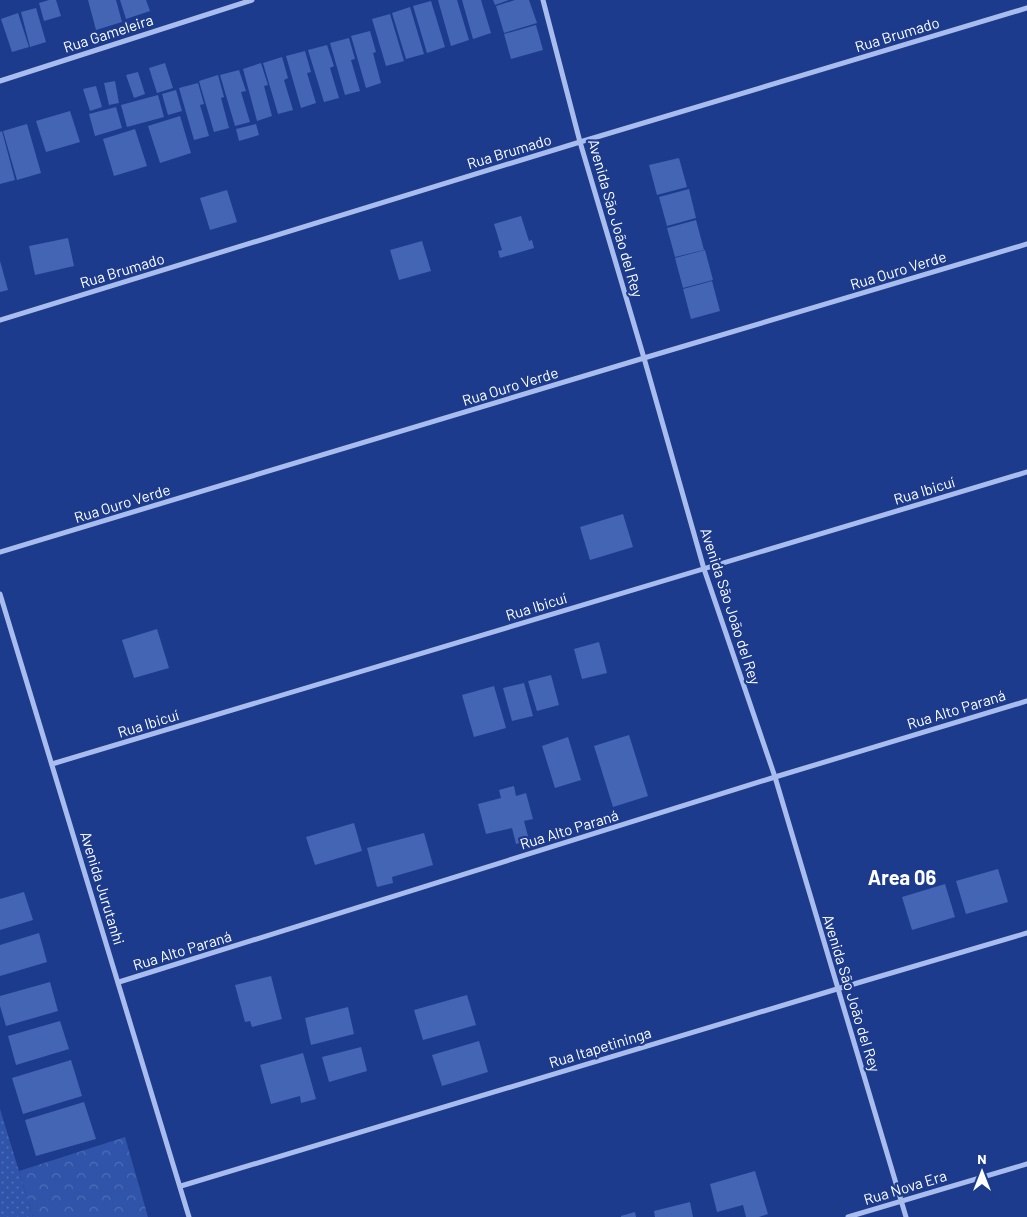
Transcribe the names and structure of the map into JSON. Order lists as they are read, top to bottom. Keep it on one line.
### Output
{"streets":{"street":["Rua Gameleira","Rua Brumado","Avenida São João del Rey","Rua Ouro Verde","Rua Ibicuí","Rua Alto Paraná","Avenida Jurutanhi","Rua Itapetininga","Rua Nova Era"]},"crossings":[["Rua Brumado","Avenida São João del Rey"],["Avenida São João del Rey","Rua Ouro Verde"],["Avenida São João del Rey","Rua Ibicuí"],["Avenida São João del Rey","Rua Alto Paraná"],["Avenida São João del Rey","Rua Itapetininga"],["Avenida São João del Rey","Rua Nova Era"],["Rua Ibicuí","Avenida Jurutanhi"],["Rua Alto Paraná","Avenida Jurutanhi"],["Avenida Jurutanhi","Rua Itapetininga"]],"districts":["Area 06"],"north":"top"}
